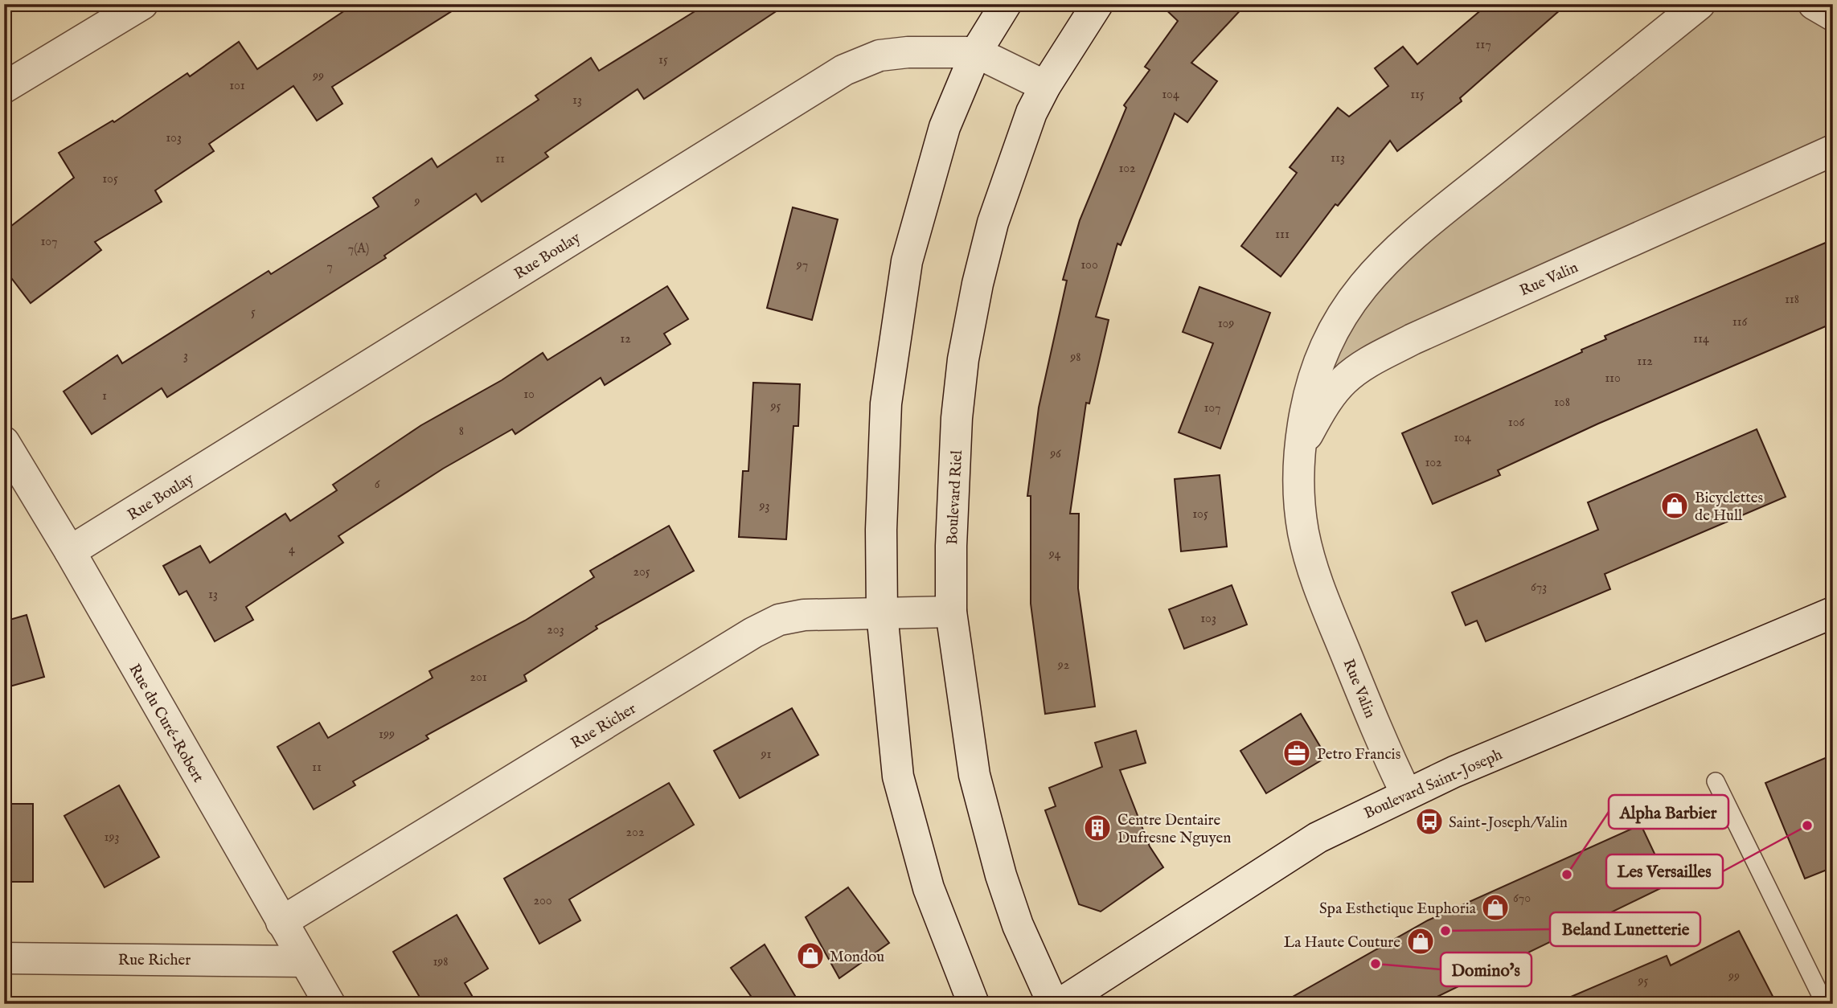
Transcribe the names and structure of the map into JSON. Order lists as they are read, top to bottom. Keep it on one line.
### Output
{"streets":{"street":["Rue Boulay","Rue Valin","Boulevard Riel","Rue du Curé-Robert","Rue Richer","Boulevard Saint-Joseph"]},"crossings":[["Rue Boulay","Boulevard Riel"],["Rue Boulay","Rue du Curé-Robert"],["Rue Valin","Boulevard Saint-Joseph"],["Boulevard Riel","Rue Richer"],["Rue du Curé-Robert","Rue Richer"]],"places":{"shop":["Bicyclettes de Hull","Spa Esthetique Euphoria","La Haute Couture","Mondou"],"office":["Petro Francis"],"bus stop":["Saint-Joseph/Valin"],"other":["Les Versailles","Alpha Barbier","Beland Lunetterie","Domino's"],"building":["Centre Dentaire Dufresne Nguyen"]},"house_numbers":["117","15","99","101","104","115","13","103","113","11","102","105","9","111","107","7(A)","97","100","7","118","5","116","109","12","114","3","98","112","110","10","1","108","95","107","106","8","104","96","102","6","93","105","4","94","205","673","13","103","203","92","201","199","91","11","202","193","670","200","198","99","95"]}
